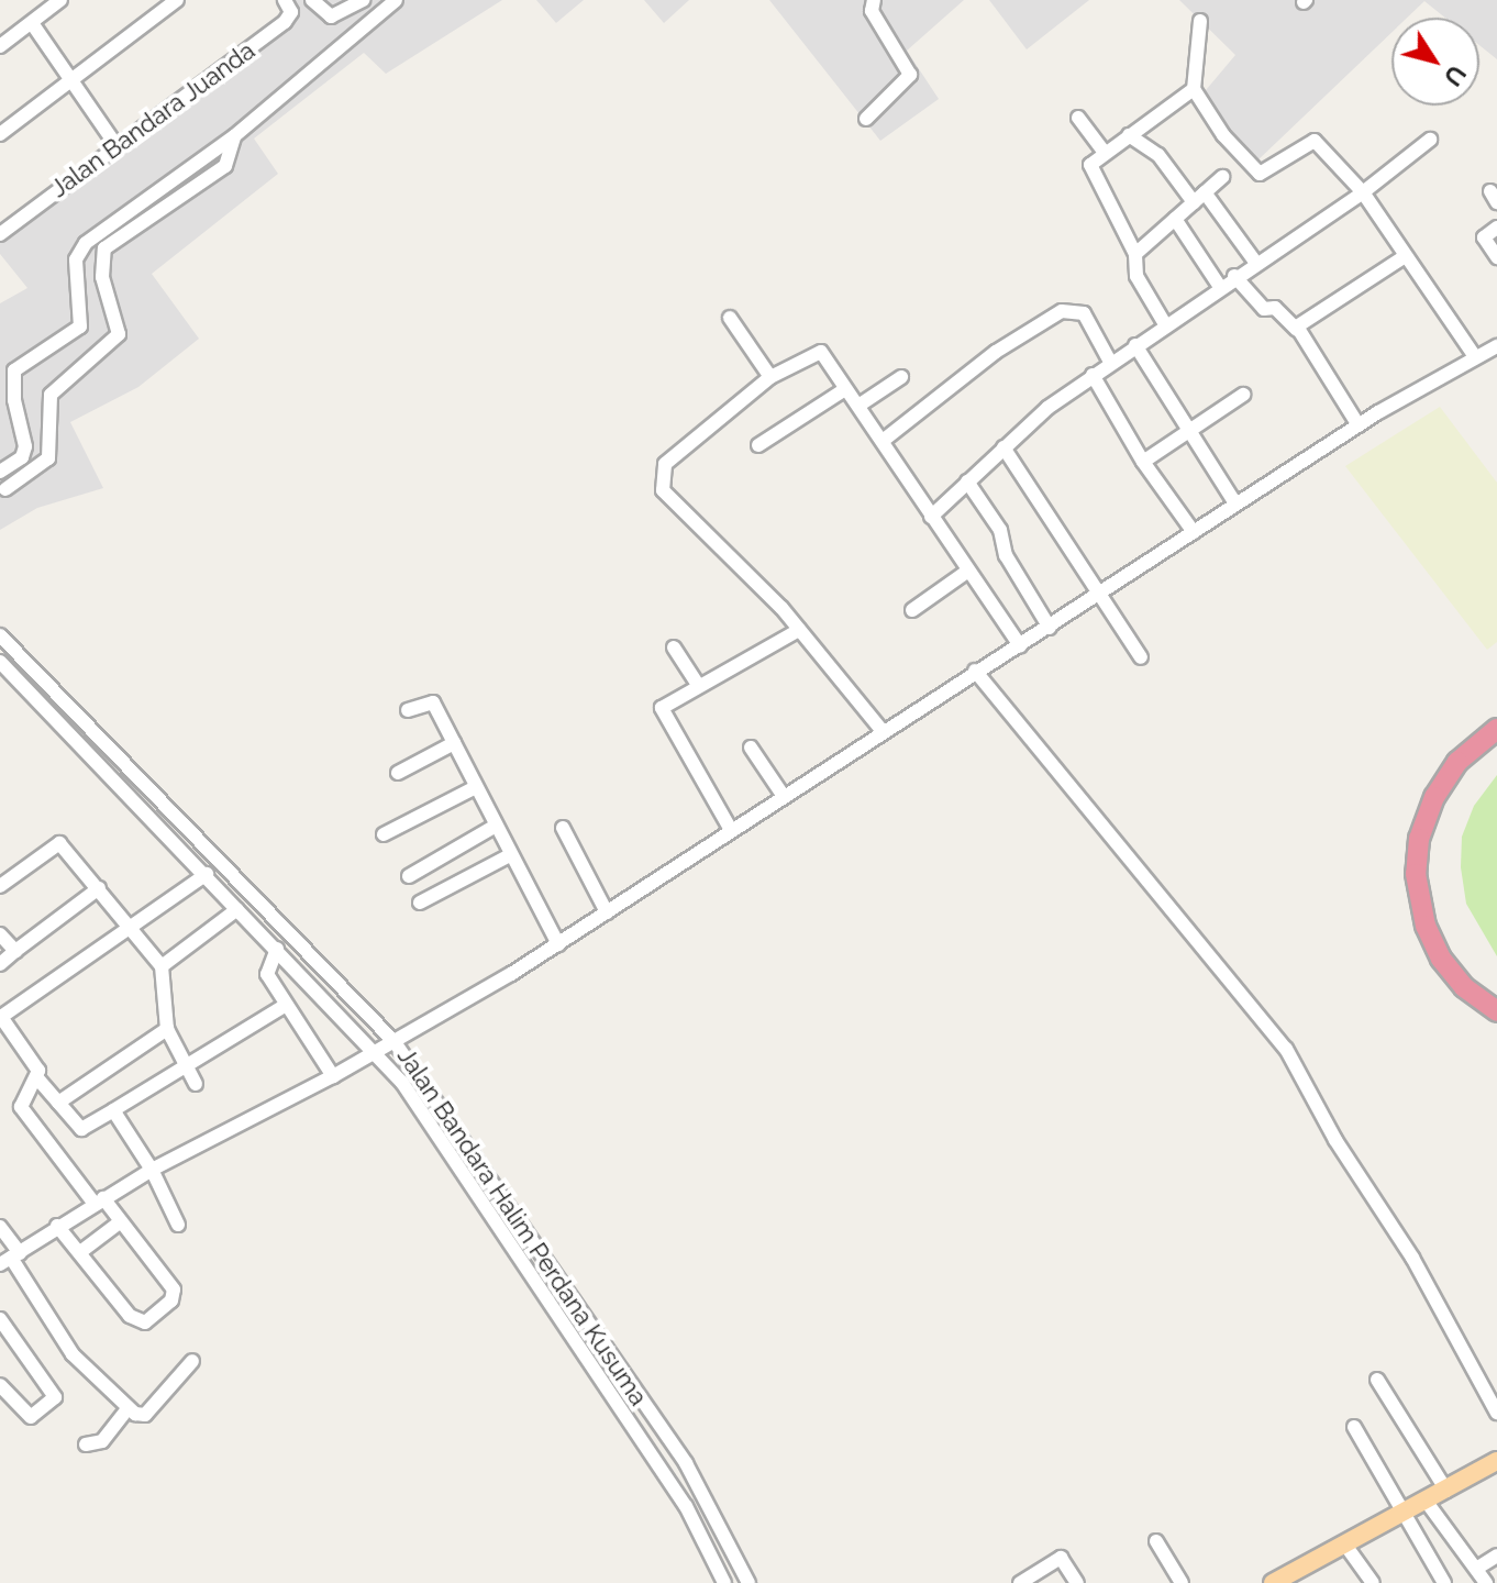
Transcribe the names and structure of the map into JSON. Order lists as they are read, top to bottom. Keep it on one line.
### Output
{"streets":{"street":["Jalan Bandara Juanda","Jalan Bandara Halim Perdana Kusuma"]},"north":"bottom right"}
